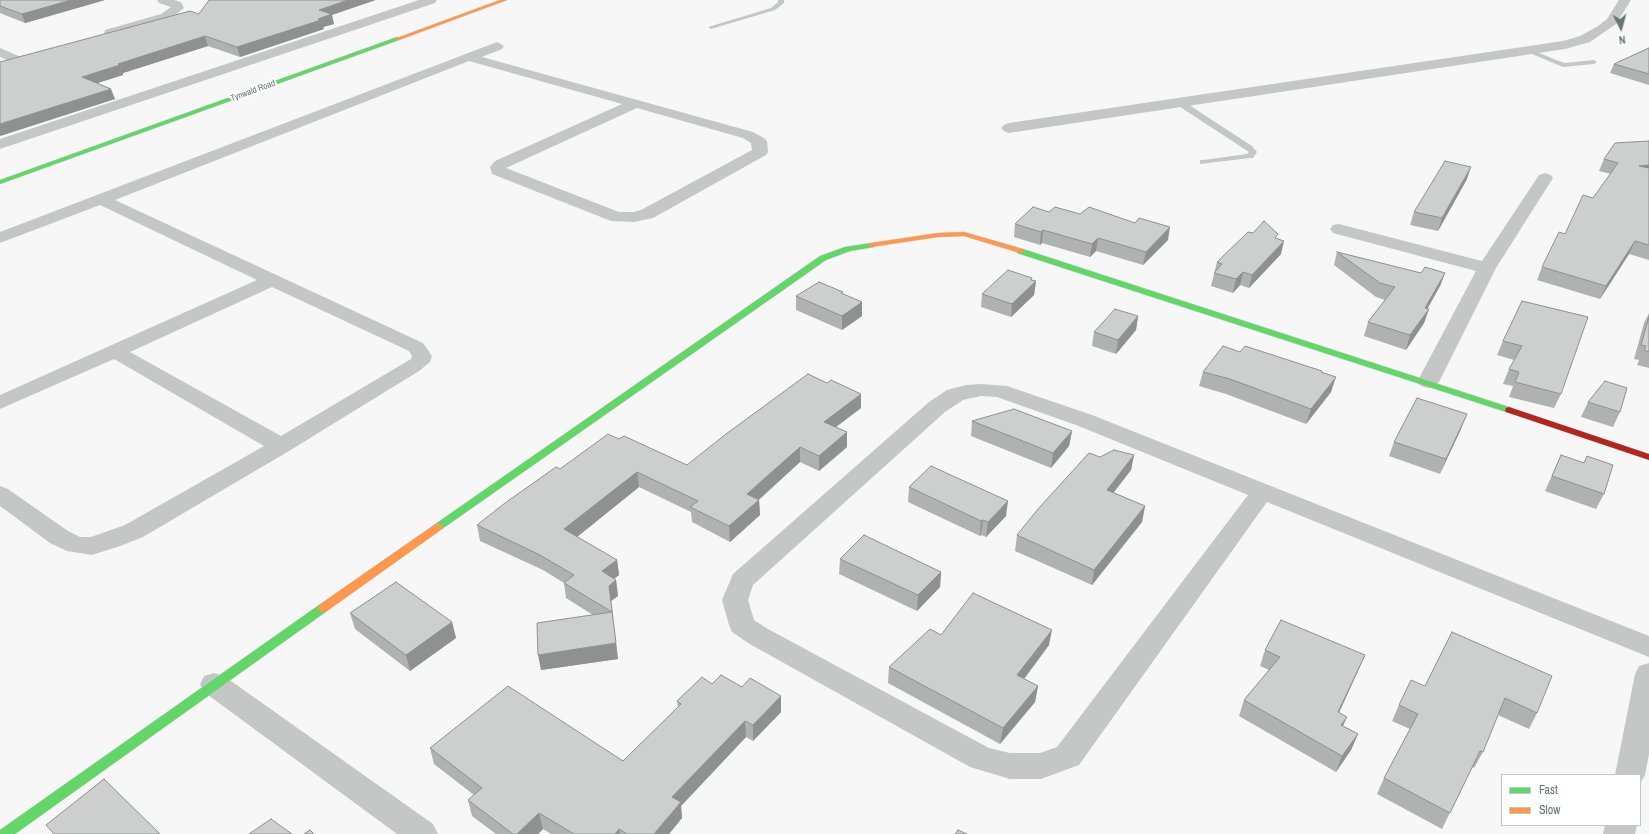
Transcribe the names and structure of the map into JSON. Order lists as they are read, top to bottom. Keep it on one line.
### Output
{"streets":{"street":["Tynwald Road"]},"legend":["Fast","Slow"],"north":"bottom"}
